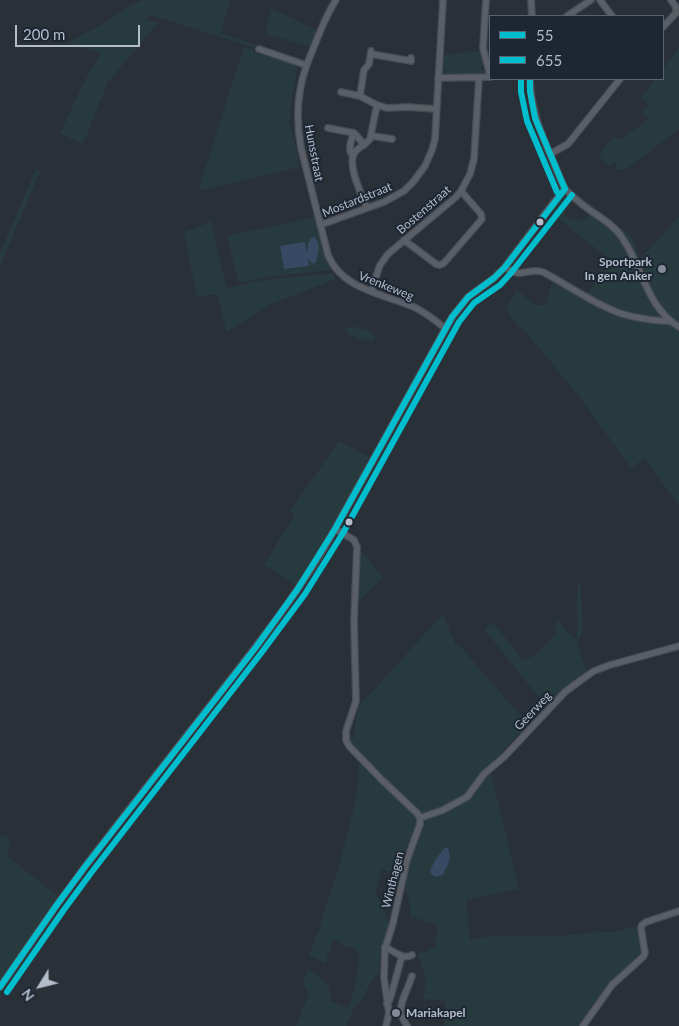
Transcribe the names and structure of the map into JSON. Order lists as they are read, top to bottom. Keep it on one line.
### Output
{"streets":{"street":["Hunsstraat","Mostardstraat","Bostenstraat","Vrenkeweg","Geerweg","Winthagen"]},"crossings":[["Hunsstraat","Mostardstraat"],["Hunsstraat","Vrenkeweg"],["Mostardstraat","Vrenkeweg"],["Bostenstraat","Vrenkeweg"],["Geerweg","Winthagen"]],"places":["Sportpark In gen Anker","Mariakapel"],"lines":["transit line 55","transit line 655"],"legend":["55","655"],"scale_bar":"200 m","north":"bottom left"}
